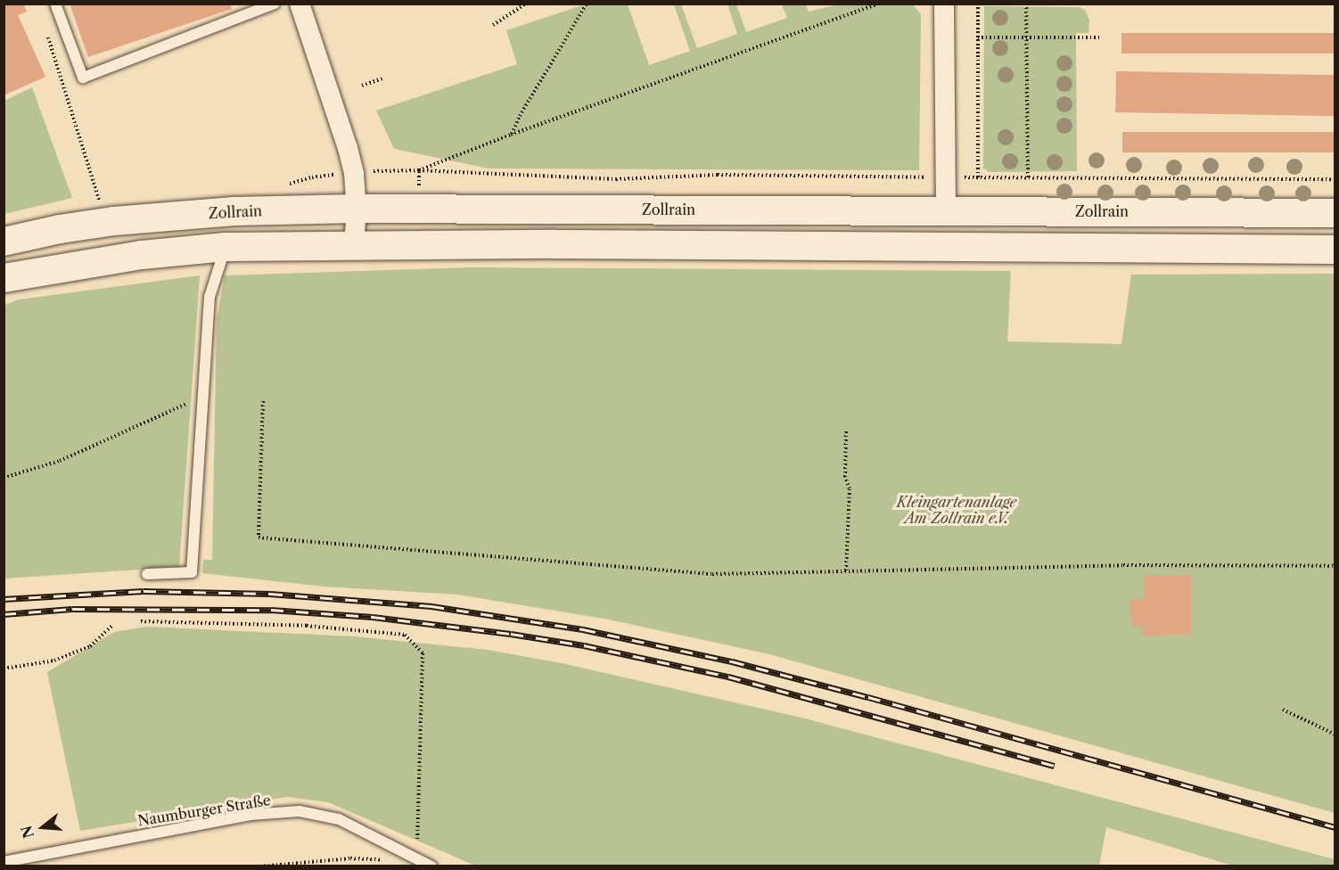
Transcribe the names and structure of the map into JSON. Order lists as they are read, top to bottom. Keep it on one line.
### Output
{"streets":{"main road":["Zollrain"],"lane":["Naumburger Straße"]},"parks":["Kleingartenanlage Am Zollrain e.V."],"north":"left"}
